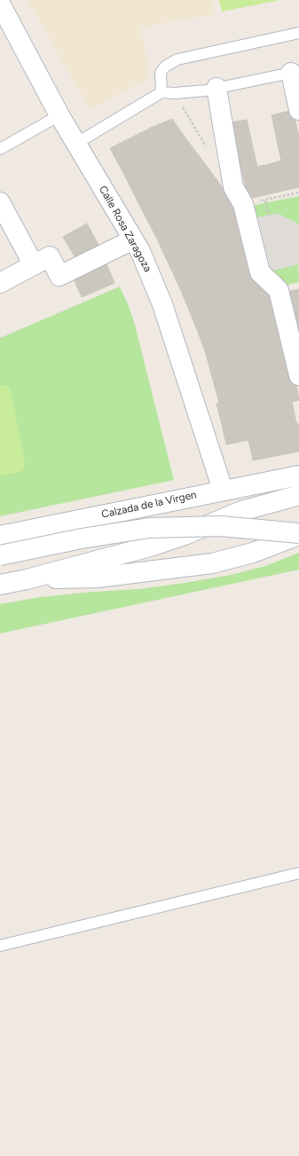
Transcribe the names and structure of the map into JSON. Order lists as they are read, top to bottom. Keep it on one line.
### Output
{"streets":{"street":["Calle Rosa Zaragoza","Calzada de la Virgen"]},"crossings":[["Calle Rosa Zaragoza","Calzada de la Virgen"]]}
